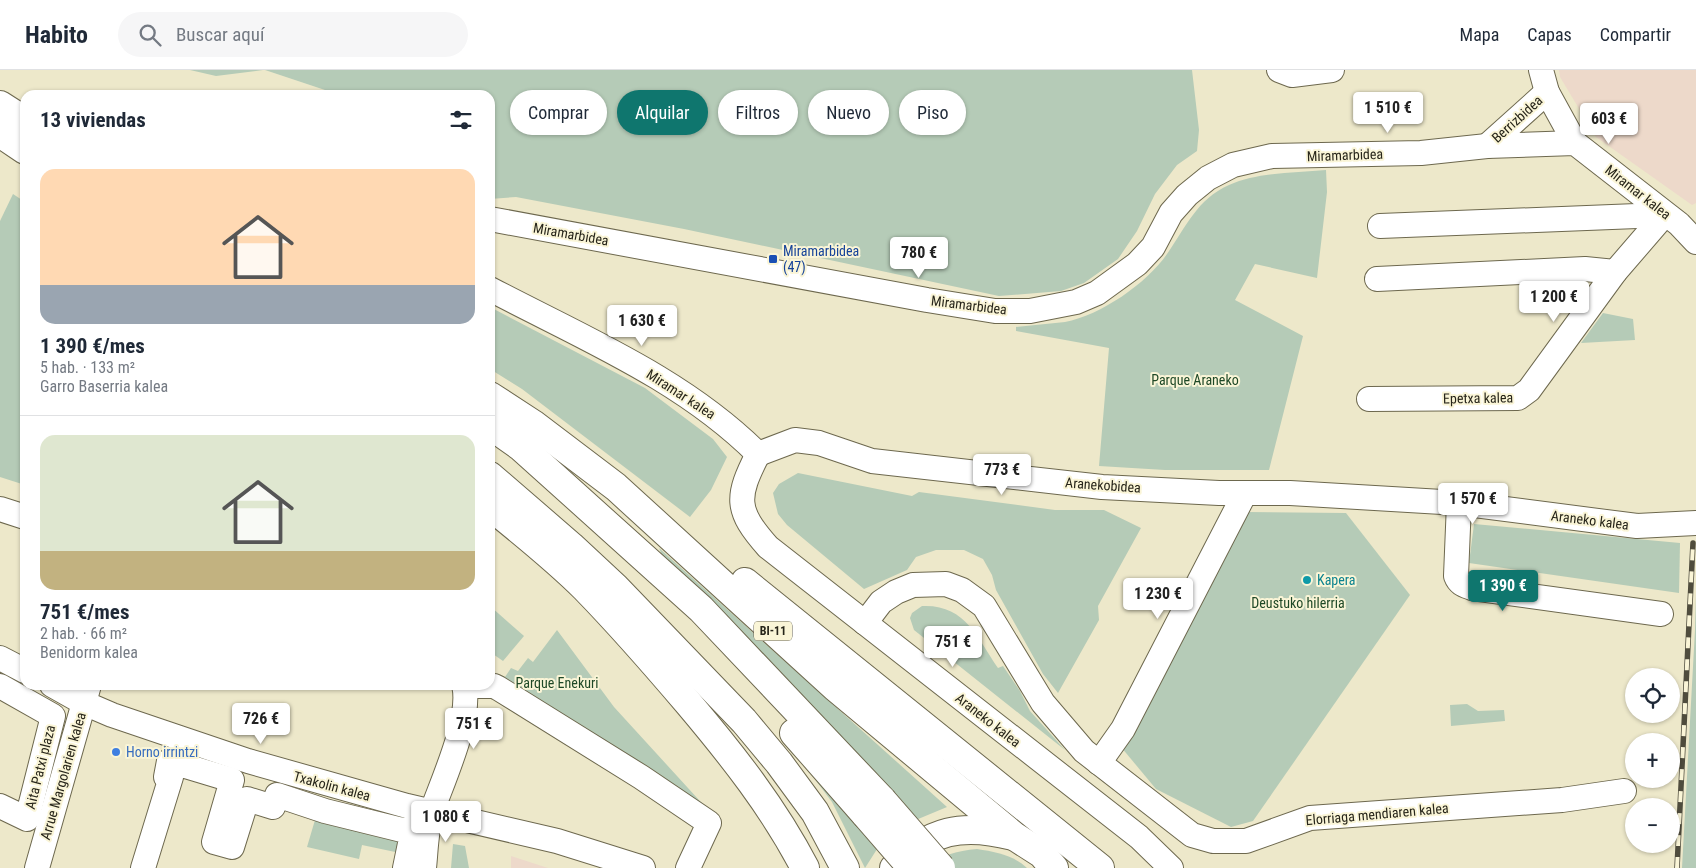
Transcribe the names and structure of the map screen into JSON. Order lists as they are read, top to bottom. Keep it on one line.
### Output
{"streets":{"main road":["BI-11"],"street":["Berrizbidea","Miramarbidea","Miramar kalea","Epetxa kalea","Aranekobidea","Araneko kalea","Aita Patxi plaza","Arrue Margolarien kalea","Txakolin kalea","Elorriaga mendiaren kalea"]},"crossings":[["Berrizbidea","Miramarbidea"],["Berrizbidea","Miramar kalea"],["Miramar kalea","Epetxa kalea"],["Miramar kalea","Aranekobidea"],["Miramar kalea","Araneko kalea"],["Aranekobidea","Araneko kalea"],["Araneko kalea","Elorriaga mendiaren kalea"],["Arrue Margolarien kalea","Txakolin kalea"]],"parks":["Parque Araneko","Deustuko hilerria","Parque Enekuri"],"places":{"transit":["Miramarbidea (47)"],"other":["Kapera","Horno irrintzi"]},"page":{"header":"Habito","search":"Buscar aquí","nav":["Mapa","Capas","Compartir"],"chip":["Comprar","Alquilar","Filtros","Nuevo","Piso"],"heading":"13 viviendas","price":["1 510 €","603 €","780 €","1 200 €","1 630 €","773 €","1 570 €","1 390 €","1 230 €","751 €","726 €","751 €","1 080 €"],"list":[{"name":"1 390 €/mes","note":"5 hab. · 133 m² · Garro Baserria kalea"},{"name":"751 €/mes","note":"2 hab. · 66 m² · Benidorm kalea"}],"map_buttons":["+","−"]}}
